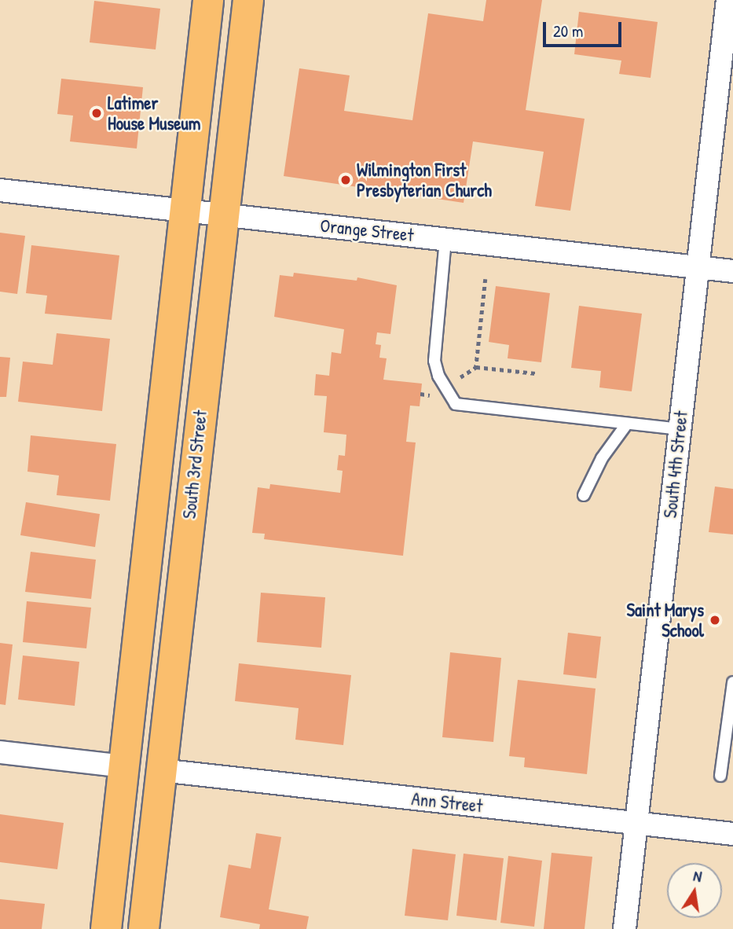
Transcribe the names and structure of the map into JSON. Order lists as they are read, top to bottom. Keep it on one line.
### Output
{"streets":{"main road":["South 3rd Street"],"street":["Orange Street","South 4th Street","Ann Street"]},"crossings":[["Orange Street","South 3rd Street"],["Orange Street","South 4th Street"],["South 3rd Street","Ann Street"],["South 4th Street","Ann Street"]],"places":["Latimer House Museum","Wilmington First Presbyterian Church","Saint Marys School"],"scale_bar":"20 m","north":"top"}
